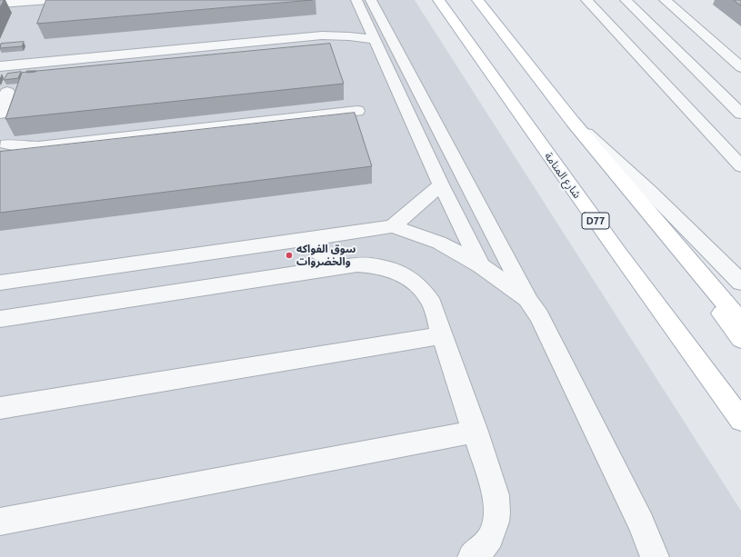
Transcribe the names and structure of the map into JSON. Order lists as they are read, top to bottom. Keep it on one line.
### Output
{"streets":{"main road":["شارع المنامة","D77"]},"places":["سوق الفواكه والخضروات"]}
